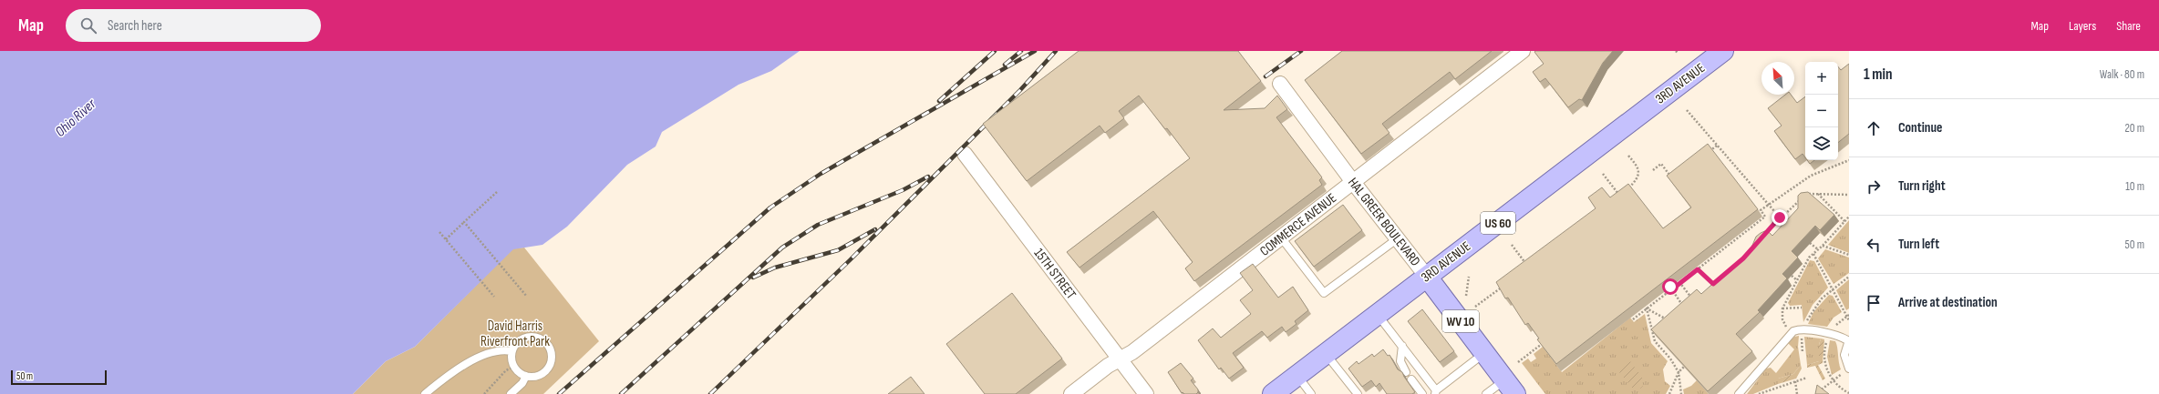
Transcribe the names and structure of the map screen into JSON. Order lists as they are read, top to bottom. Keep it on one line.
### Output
{"streets":{"main road":["3RD AVENUE","HAL GREER BOULEVARD","US 60","WV 10"],"street":["COMMERCE AVENUE","15TH STREET"]},"crossings":[["3RD AVENUE","HAL GREER BOULEVARD"],["HAL GREER BOULEVARD","COMMERCE AVENUE"],["COMMERCE AVENUE","15TH STREET"]],"water":["Ohio River"],"parks":["David Harris Riverfront Park"],"scale_bar":"50 m","north":"top left","page":{"header":"Map","search":"Search here","nav":["Map","Layers","Share"],"heading":["1 min","Walk · 80 m"],"map_buttons":["+","−"],"list":[["Continue","20 m"],["Turn right","10 m"],["Turn left","50 m"],"Arrive at destination"],"scale":"50 m"}}
